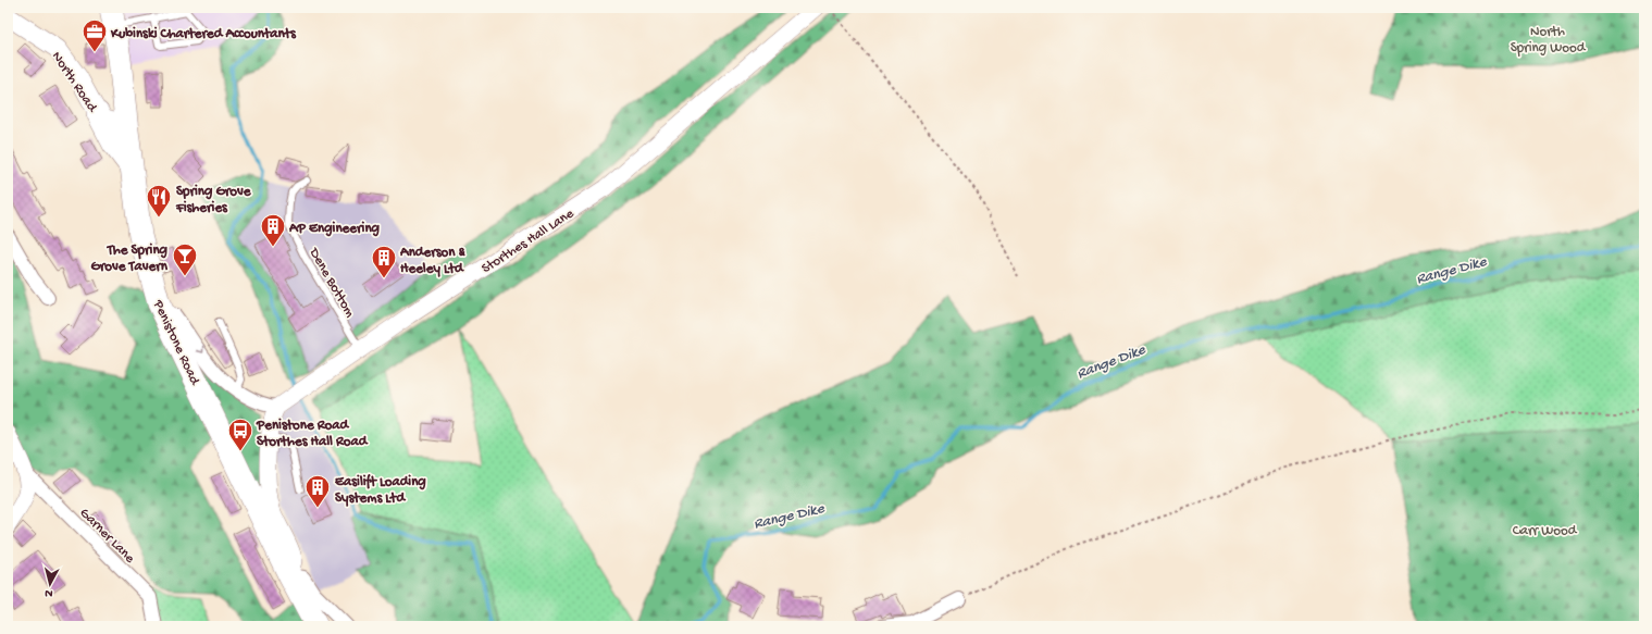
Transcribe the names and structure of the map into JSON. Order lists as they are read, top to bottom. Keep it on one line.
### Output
{"streets":{"highway":["Penistone Road"],"main road":["North Road"],"street":["Storthes Hall Lane","Garner Lane"],"lane":["Dene Bottom"]},"crossings":[["North Road","Penistone Road"],["Storthes Hall Lane","Dene Bottom"]],"water":["Range Dike"],"parks":["North Spring Wood","Carr Wood"],"places":{"office":["Kubinski Chartered Accountants"],"restaurant":["Spring Grove Fisheries"],"building":["AP Engineering","Anderson & Heeley Ltd","Easilift Loading Systems Ltd"],"bar":["The Spring Grove Tavern"],"bus stop":["Penistone Road Storthes Hall Road"]},"north":"bottom"}
